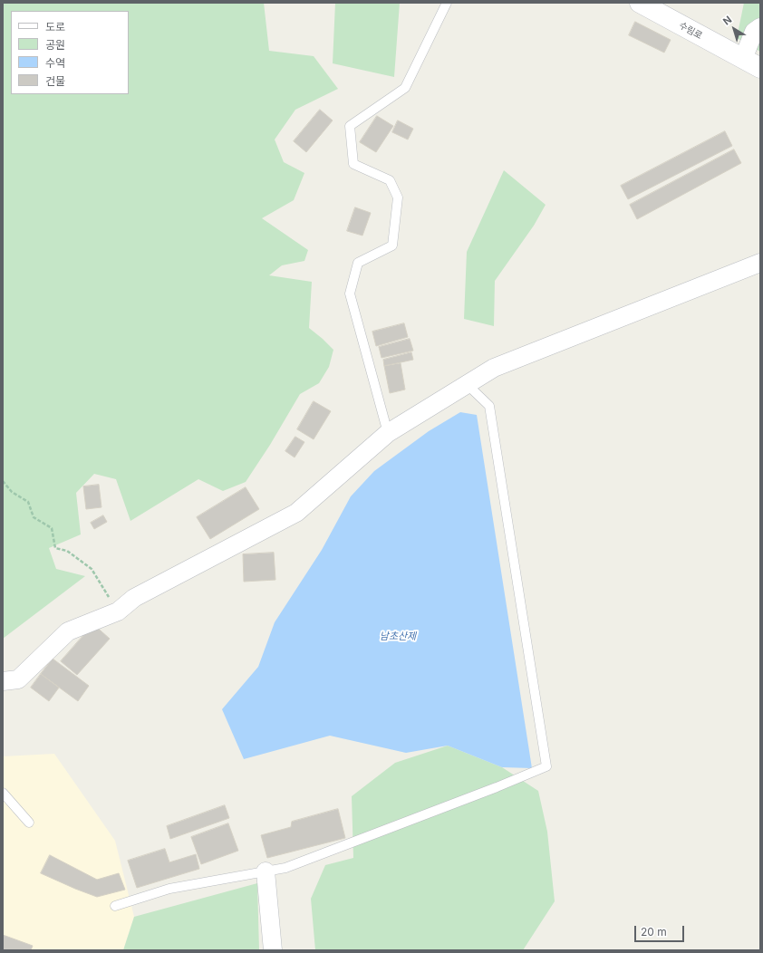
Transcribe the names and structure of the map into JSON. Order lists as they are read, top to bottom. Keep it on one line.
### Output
{"streets":{"main road":["수림로"]},"water":["남초산제"],"legend":["도로","공원","수역","건물"],"scale_bar":"20 m","north":"top left"}
